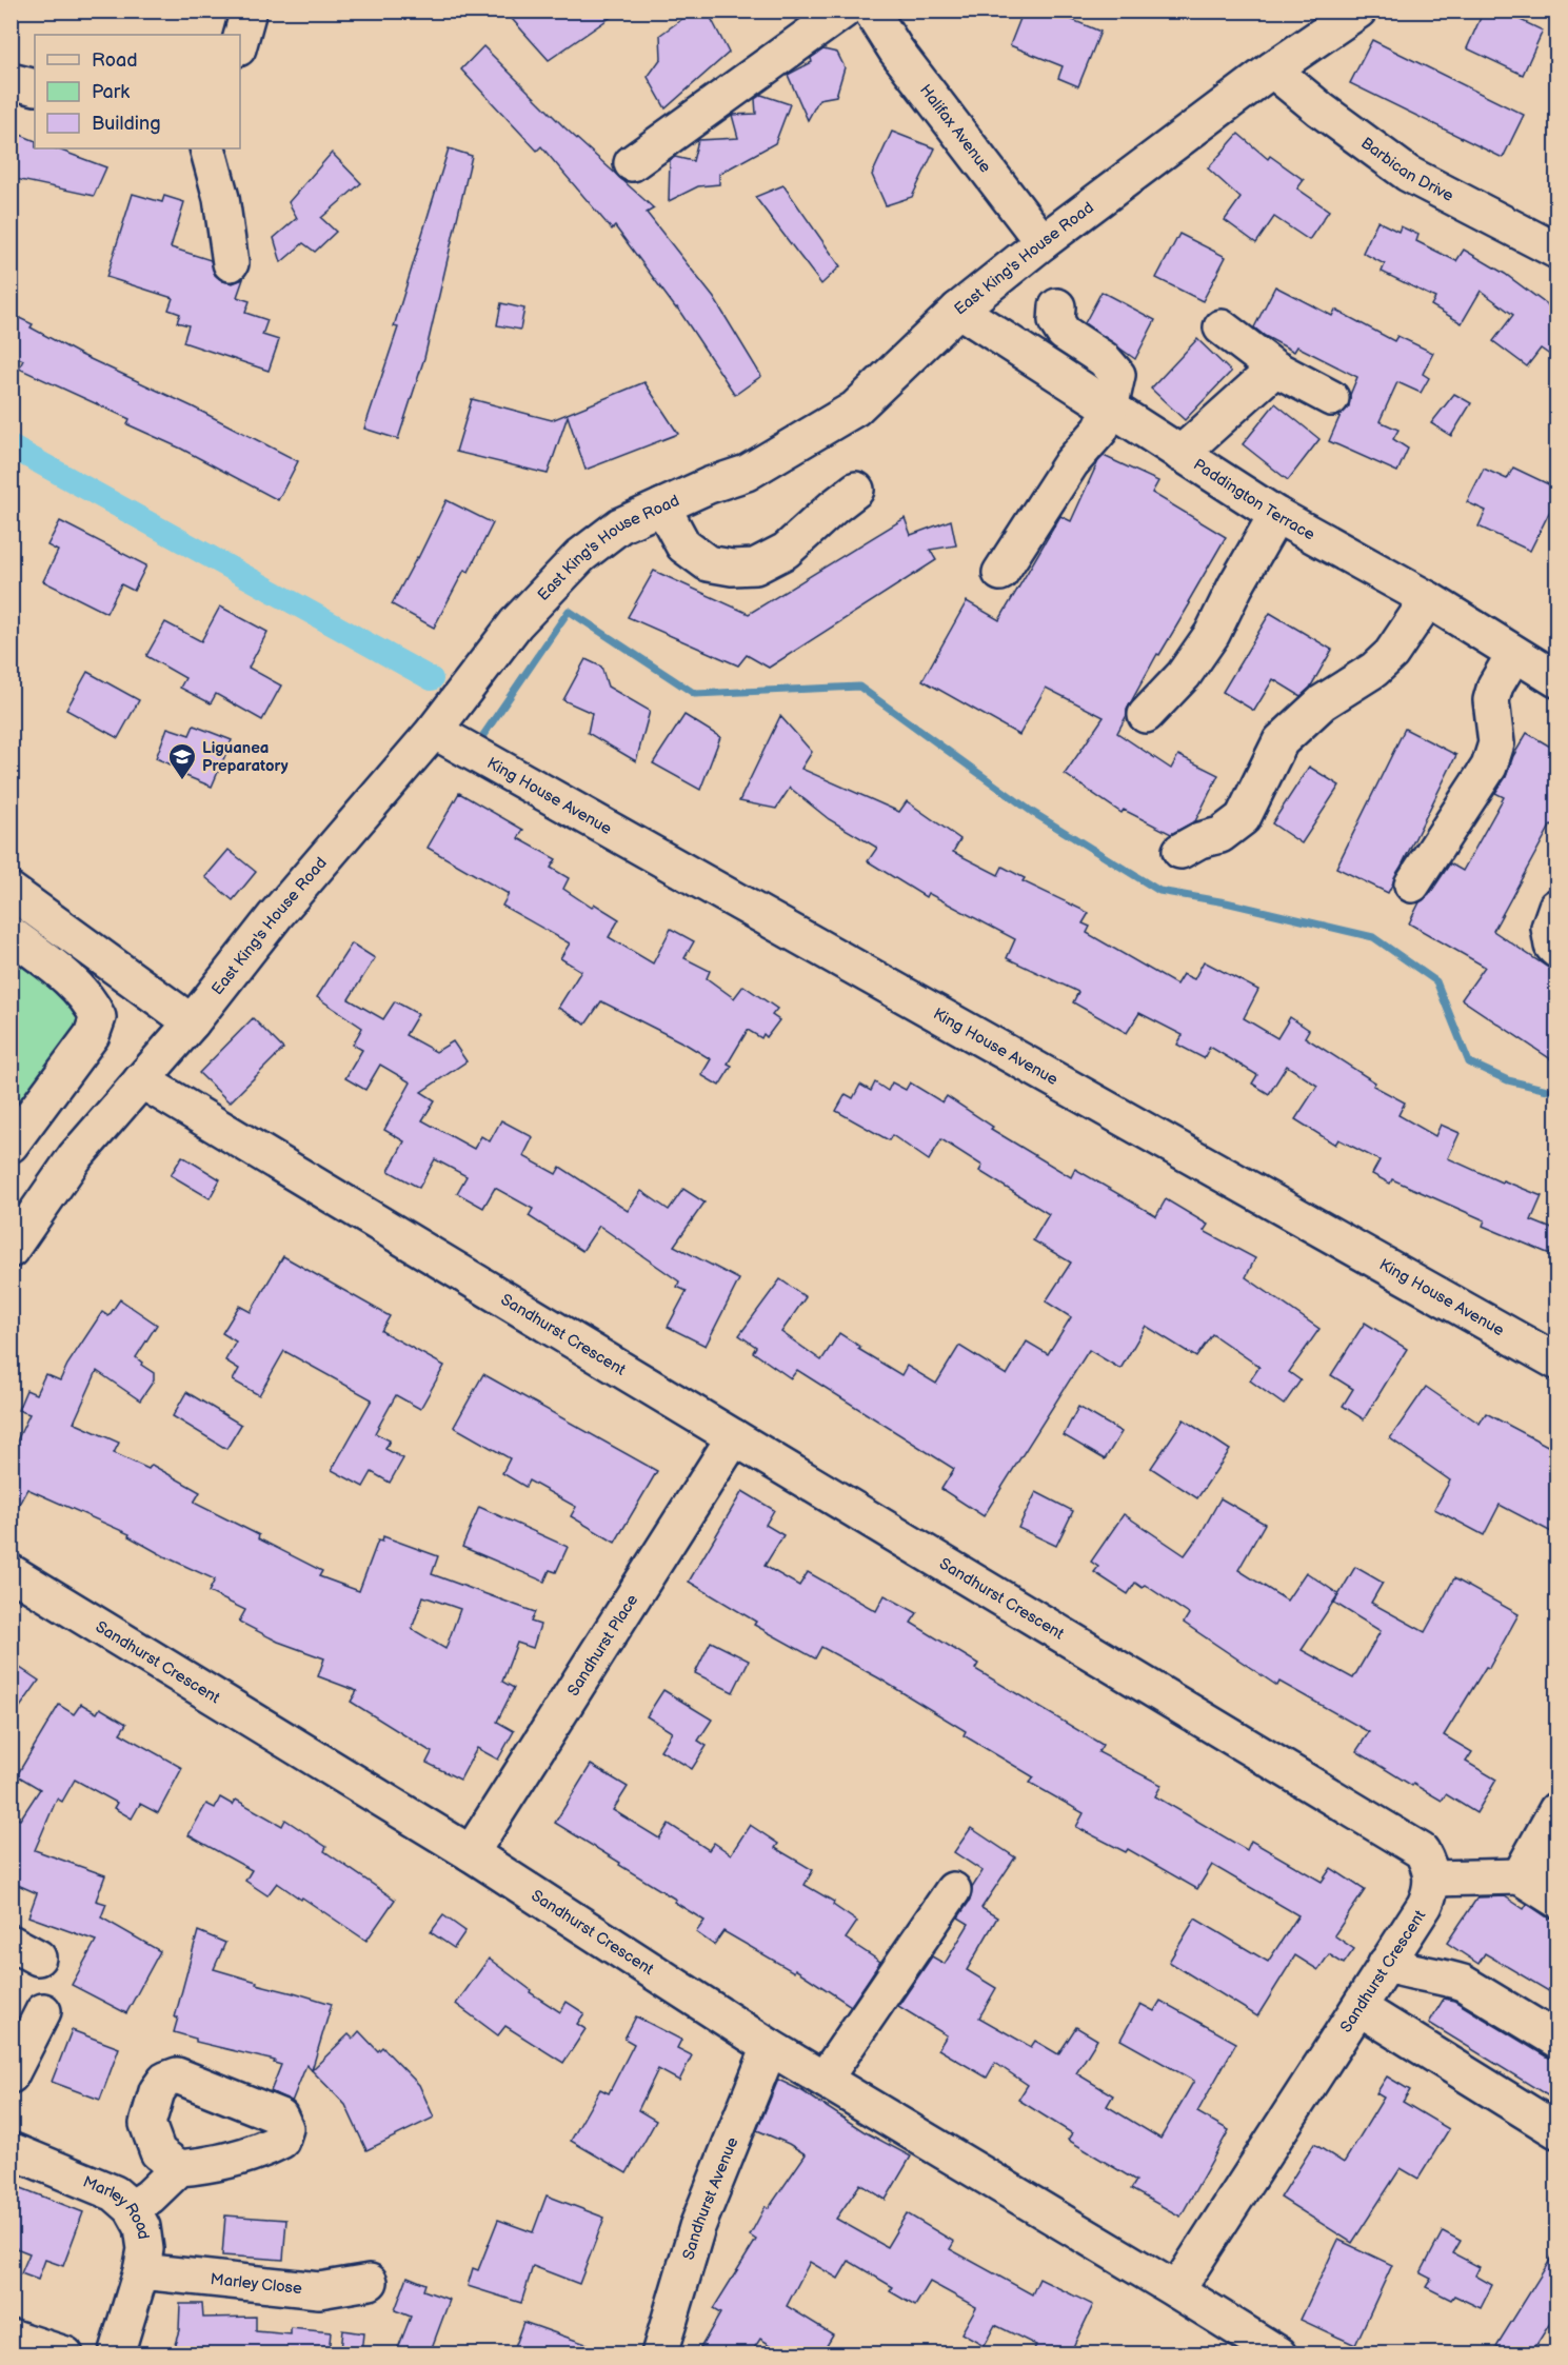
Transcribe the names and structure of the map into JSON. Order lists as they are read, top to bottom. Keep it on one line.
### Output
{"streets":{"street":["Halifax Avenue","Barbican Drive","East King's House Road","Paddington Terrace","King House Avenue","Sandhurst Crescent","Sandhurst Place","Sandhurst Avenue","Marley Road","Marley Close"]},"crossings":[["Halifax Avenue","East King's House Road"],["Barbican Drive","East King's House Road"],["East King's House Road","Paddington Terrace"],["East King's House Road","King House Avenue"],["East King's House Road","Sandhurst Crescent"],["Sandhurst Crescent","Sandhurst Place"],["Sandhurst Crescent","Sandhurst Avenue"],["Marley Road","Marley Close"]],"places":{"school or university":["Liguanea Preparatory"]},"legend":["Road","Park","Building"]}
